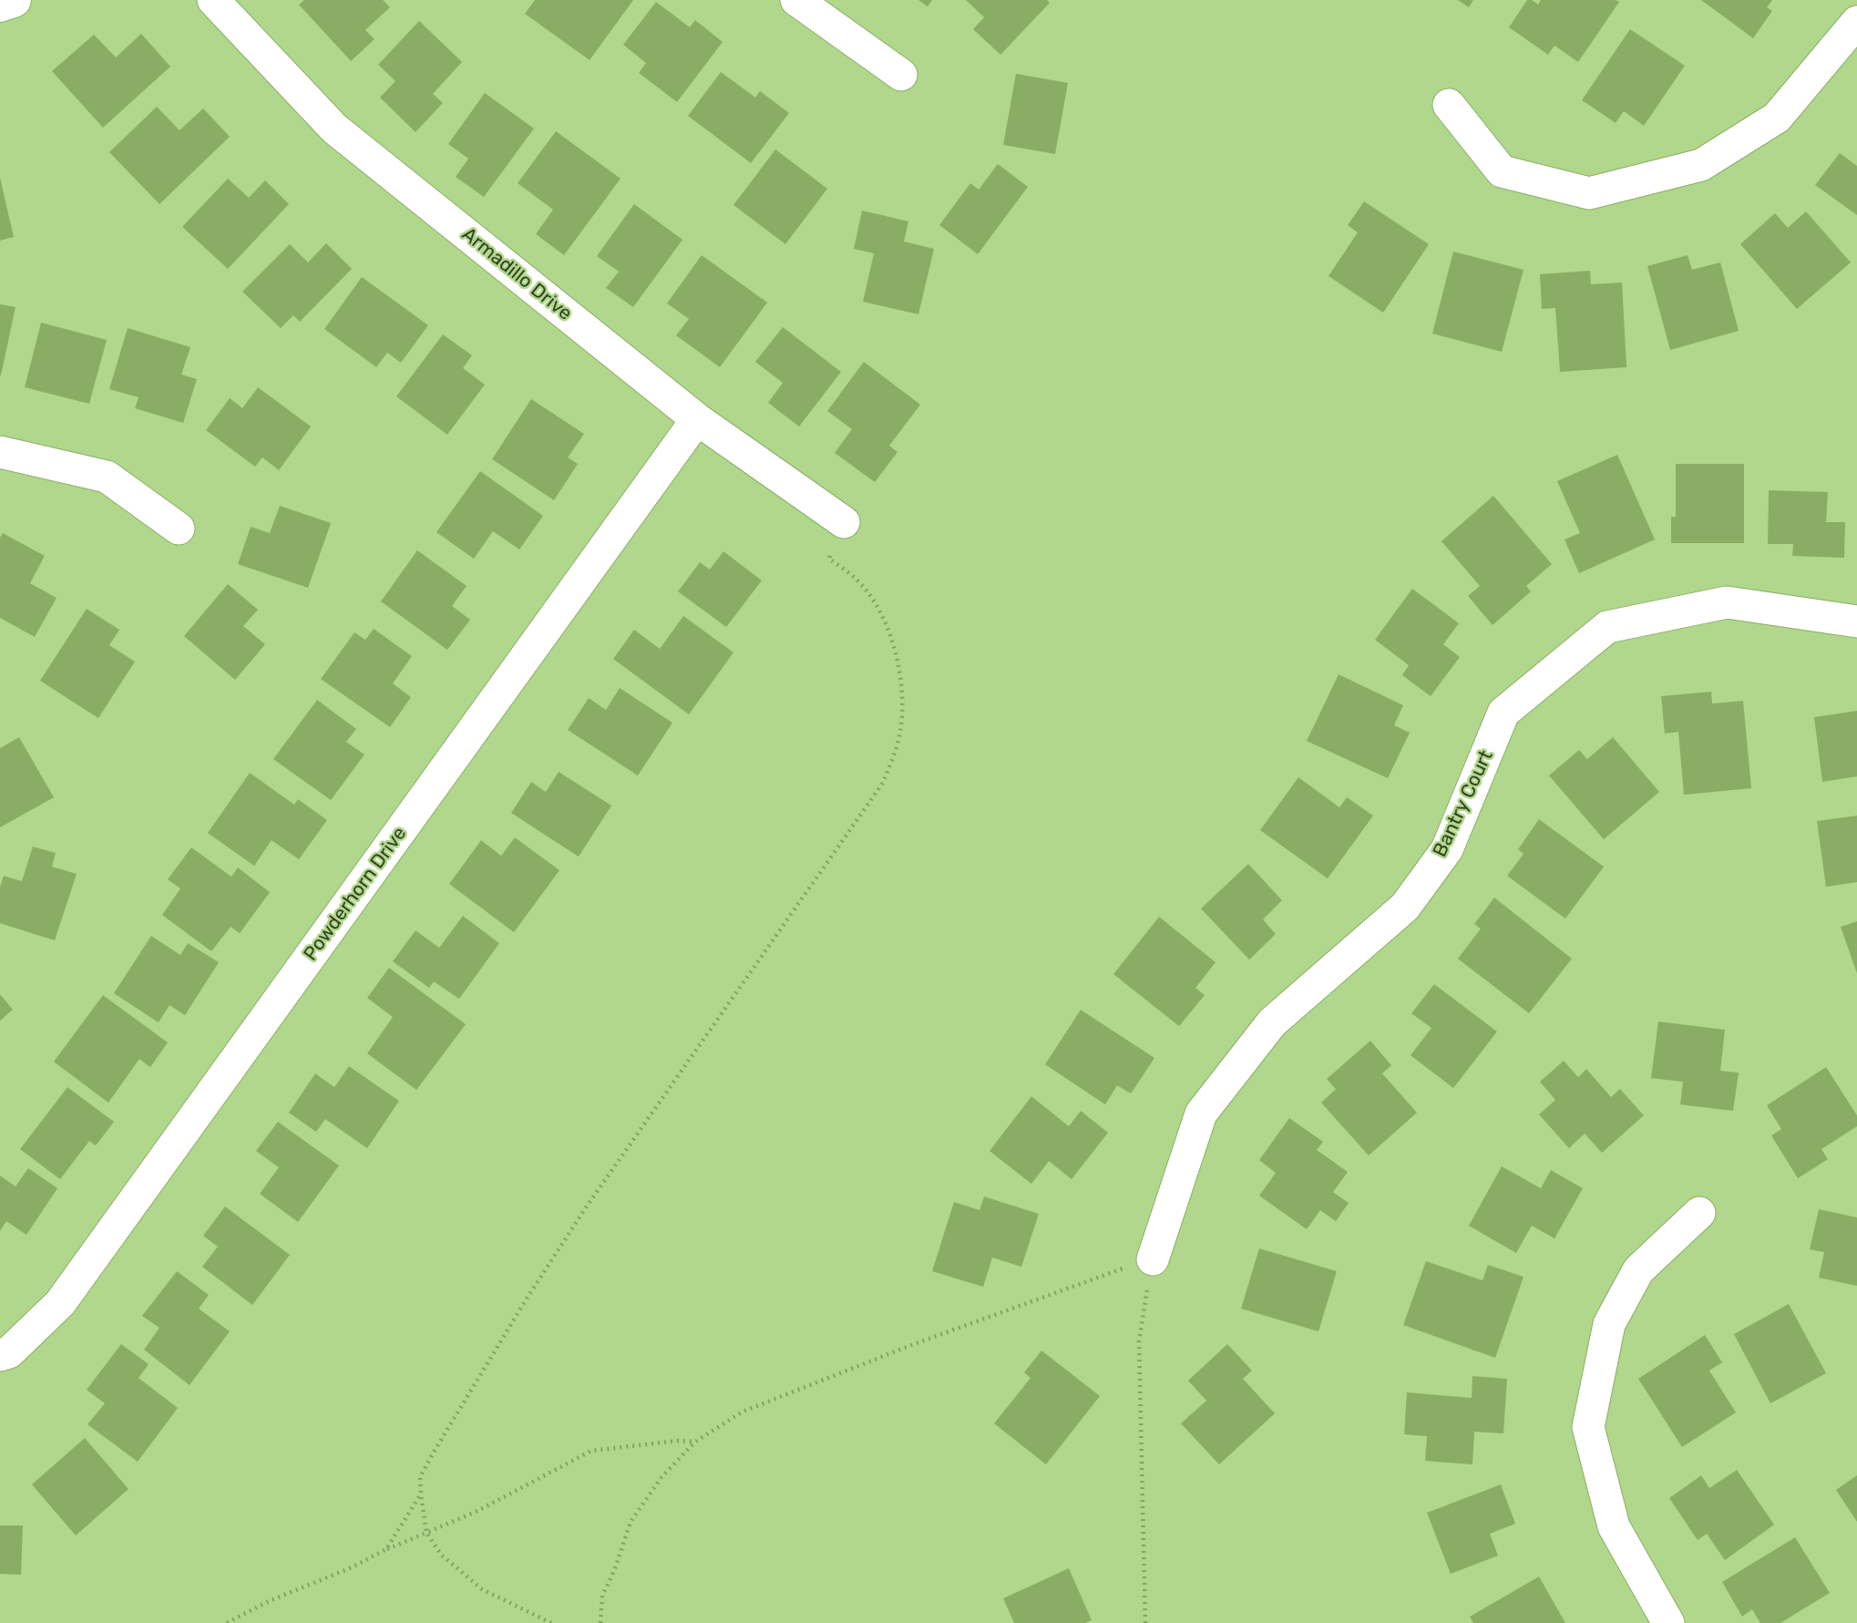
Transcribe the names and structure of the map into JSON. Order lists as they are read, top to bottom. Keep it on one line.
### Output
{"streets":{"street":["Armadillo Drive","Bantry Court","Powderhorn Drive"]},"crossings":[["Armadillo Drive","Powderhorn Drive"]]}
